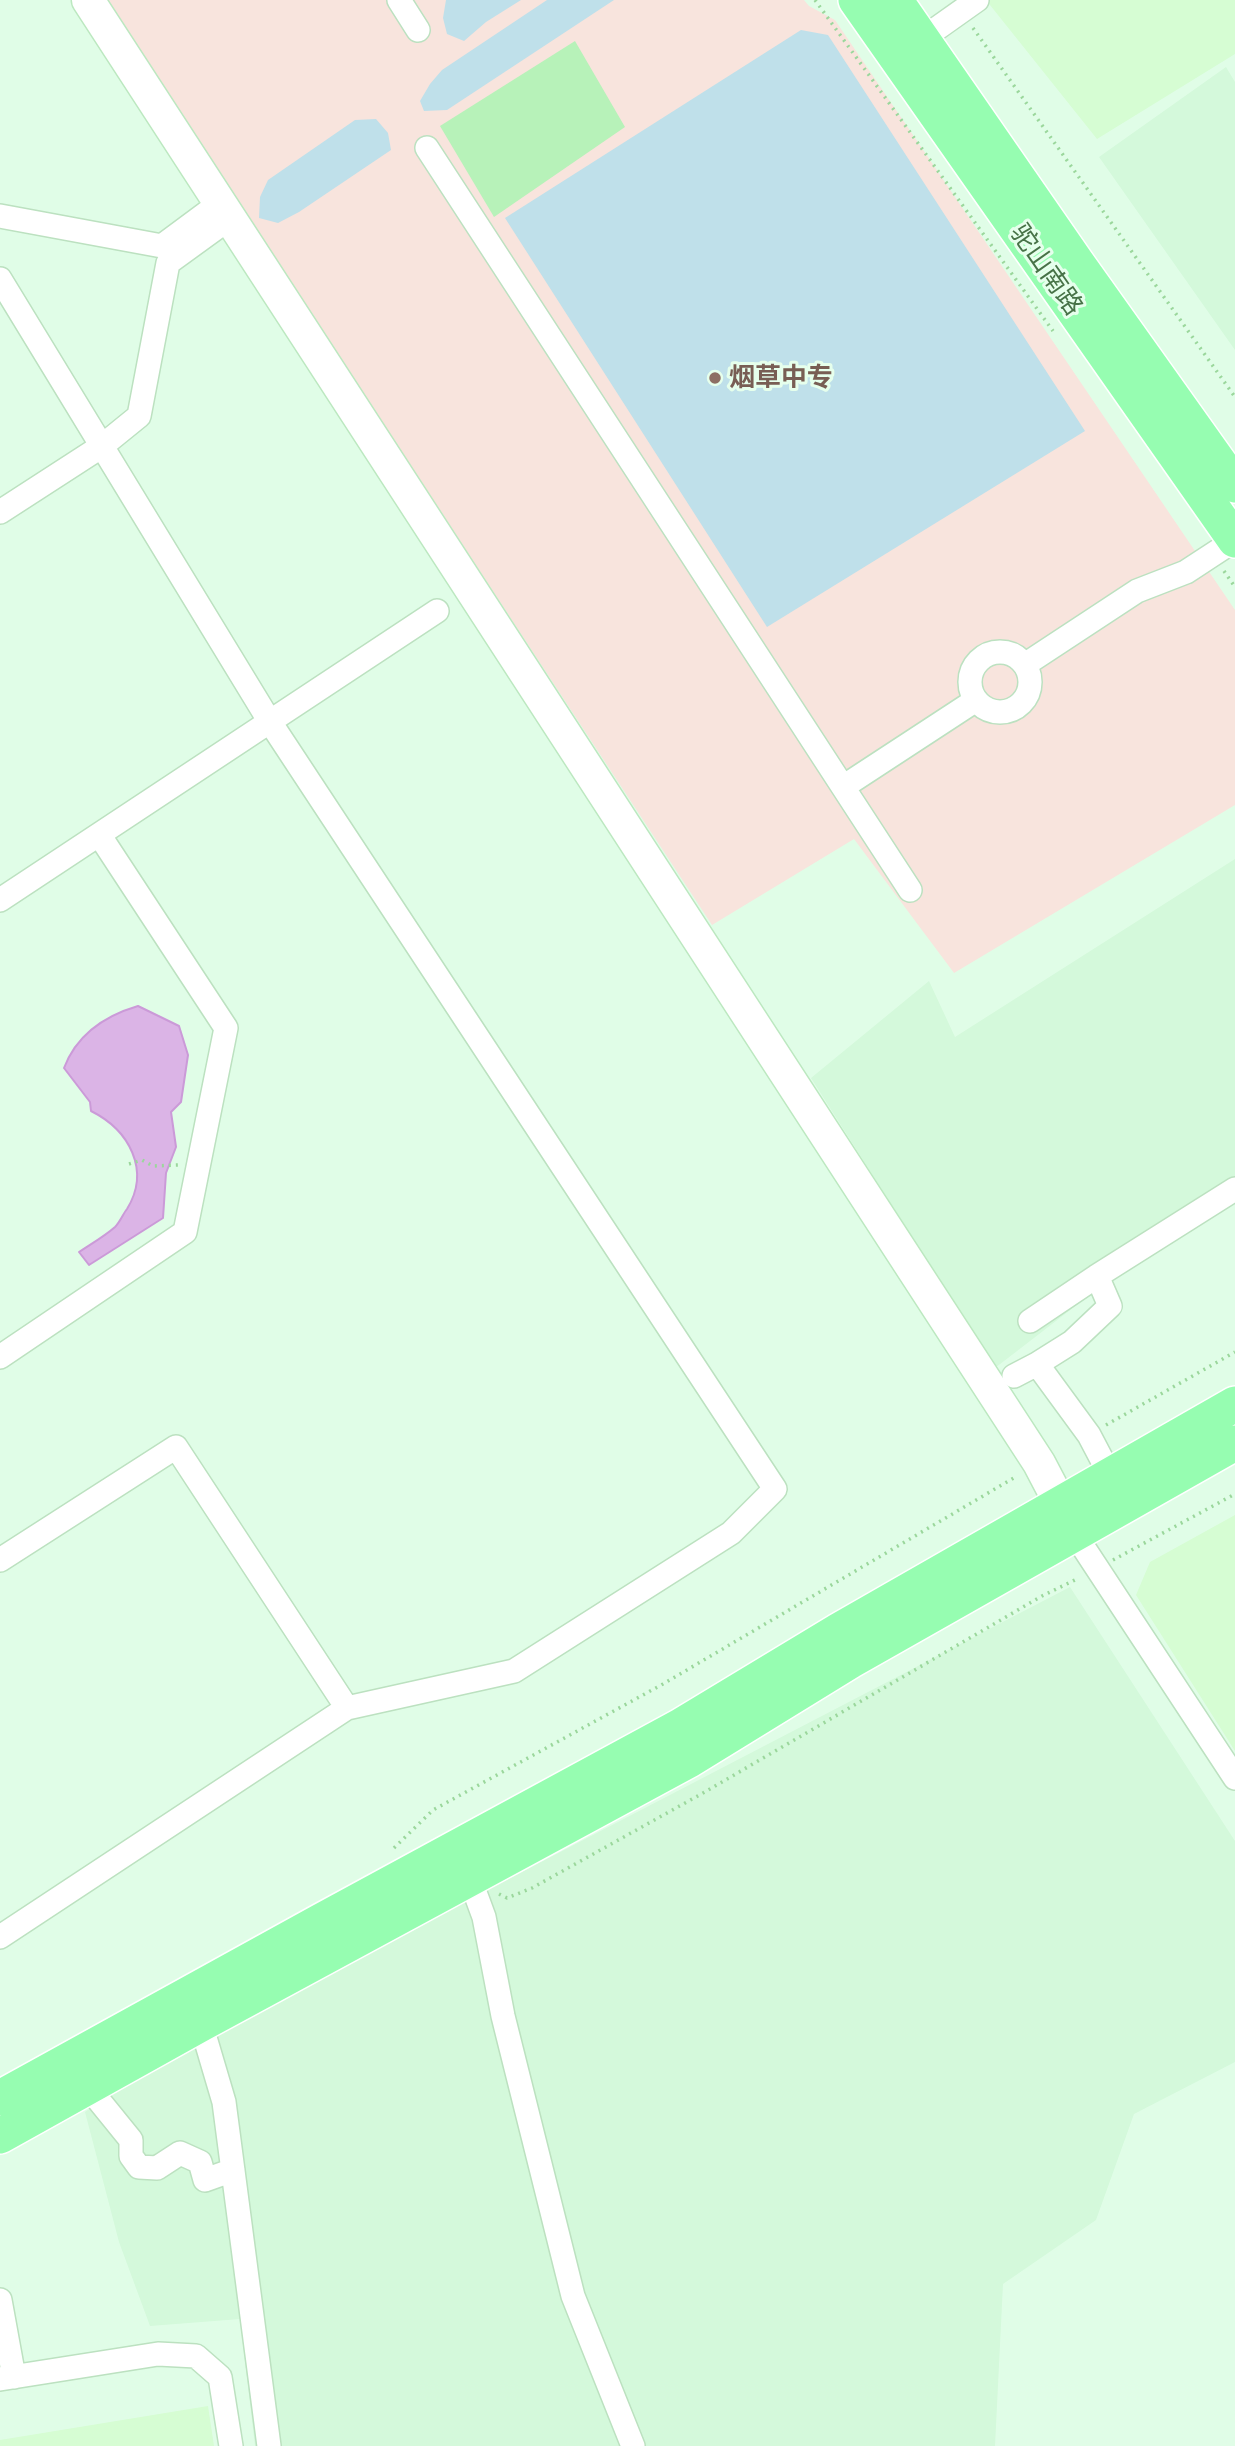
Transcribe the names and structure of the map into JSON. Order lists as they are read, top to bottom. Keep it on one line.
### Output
{"streets":{"main road":["驼山南路"]},"places":["烟草中专"]}
